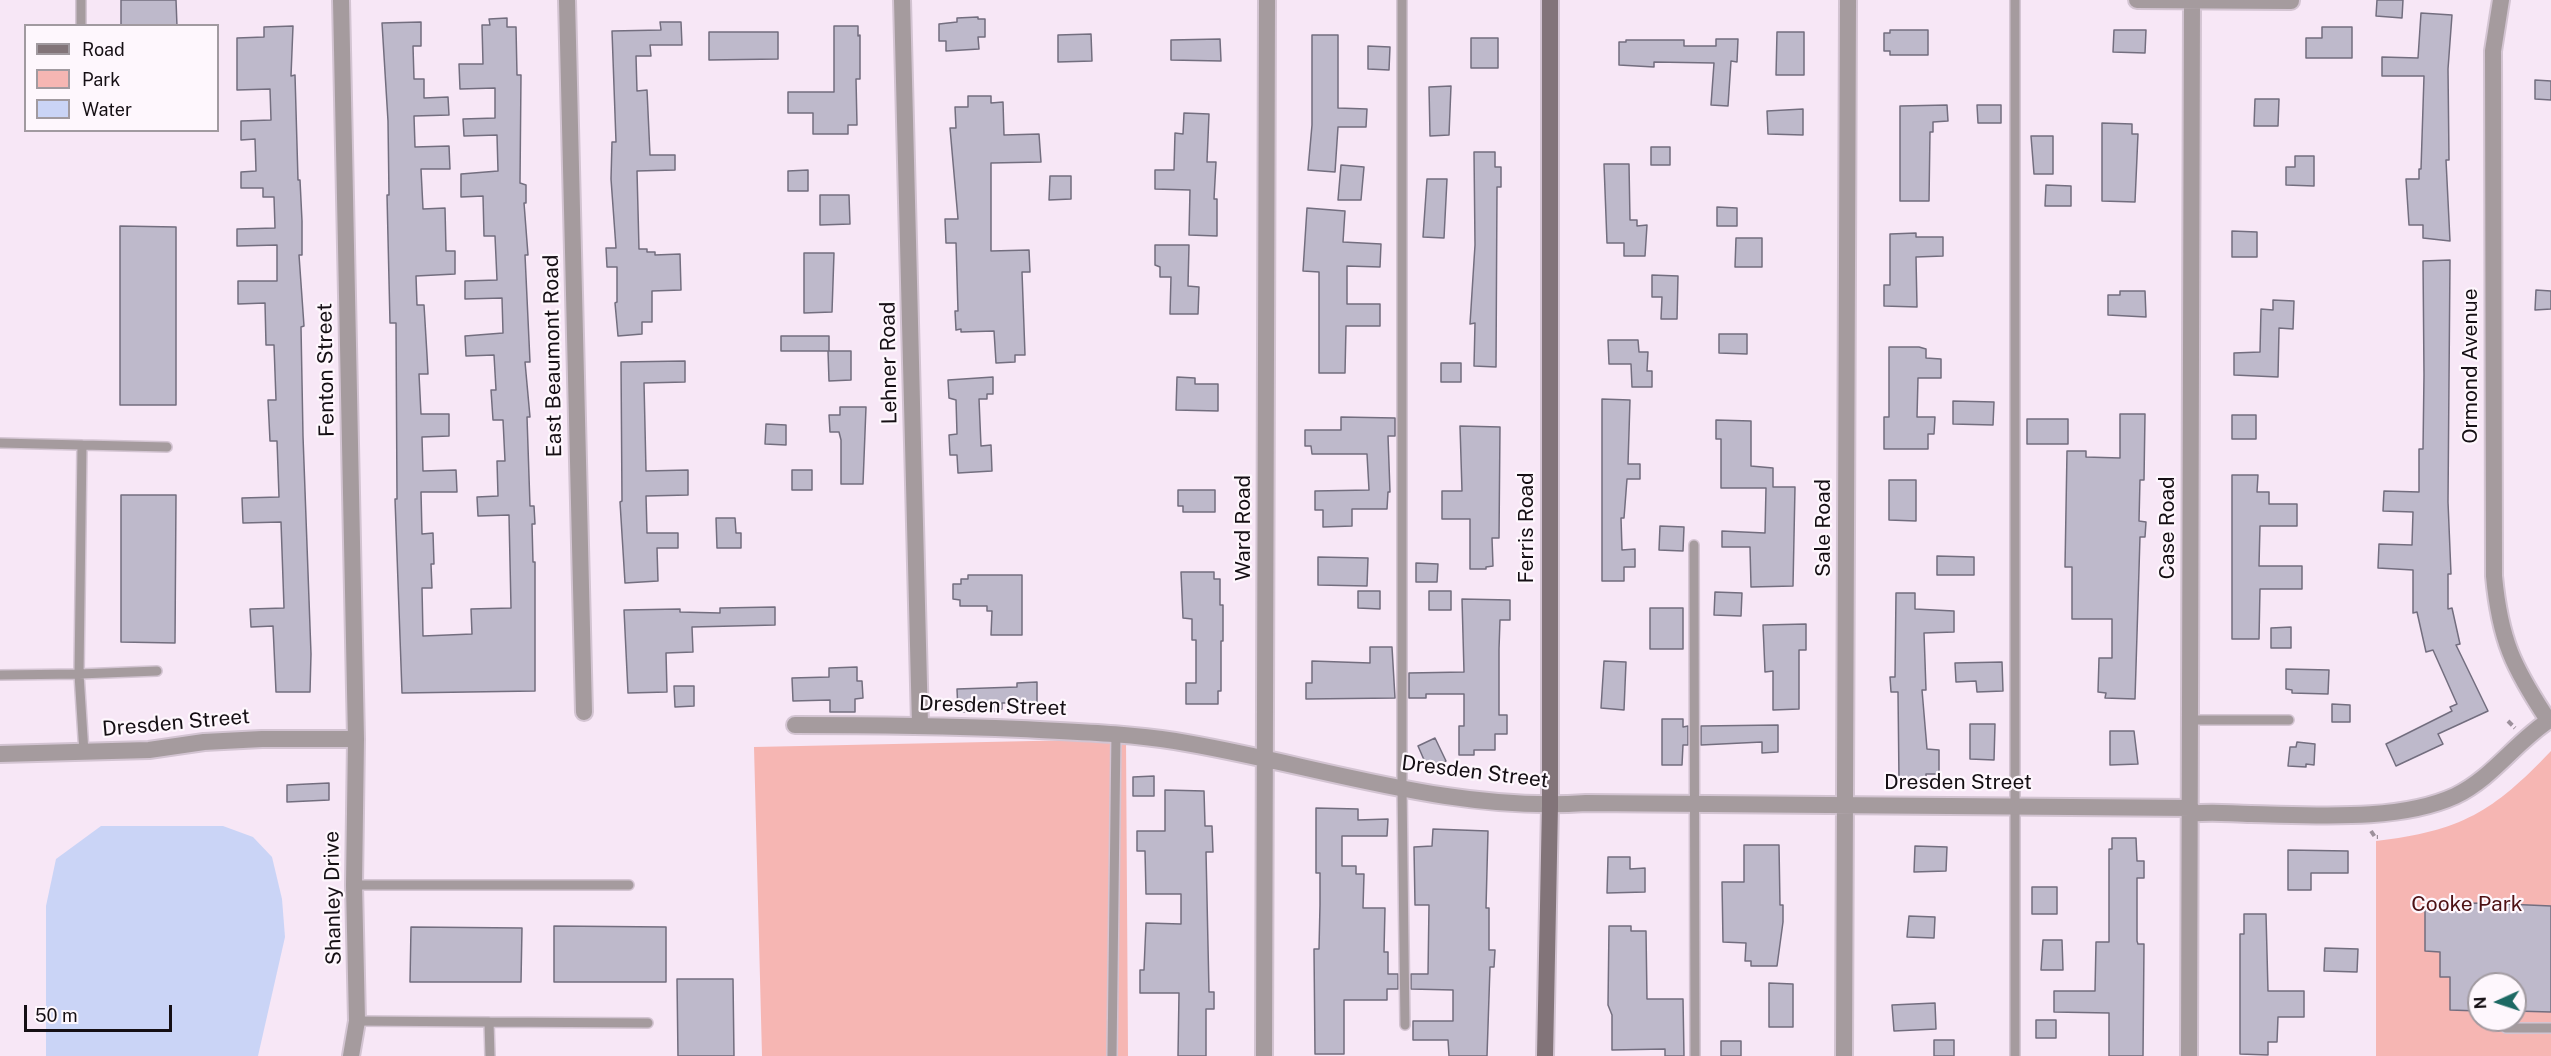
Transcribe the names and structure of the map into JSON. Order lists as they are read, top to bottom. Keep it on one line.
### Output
{"streets":{"main road":["Ferris Road"],"street":["East Beaumont Road","Lehner Road","Ormond Avenue","Fenton Street","Ward Road","Sale Road","Case Road","Dresden Street","Shanley Drive"]},"crossings":[["Lehner Road","Dresden Street"],["Ormond Avenue","Dresden Street"],["Fenton Street","Dresden Street"],["Fenton Street","Shanley Drive"],["Ward Road","Dresden Street"],["Ferris Road","Dresden Street"],["Sale Road","Dresden Street"],["Case Road","Dresden Street"],["Dresden Street","Shanley Drive"]],"parks":["Cooke Park"],"legend":["Road","Park","Water"],"scale_bar":"50 m","north":"left"}
